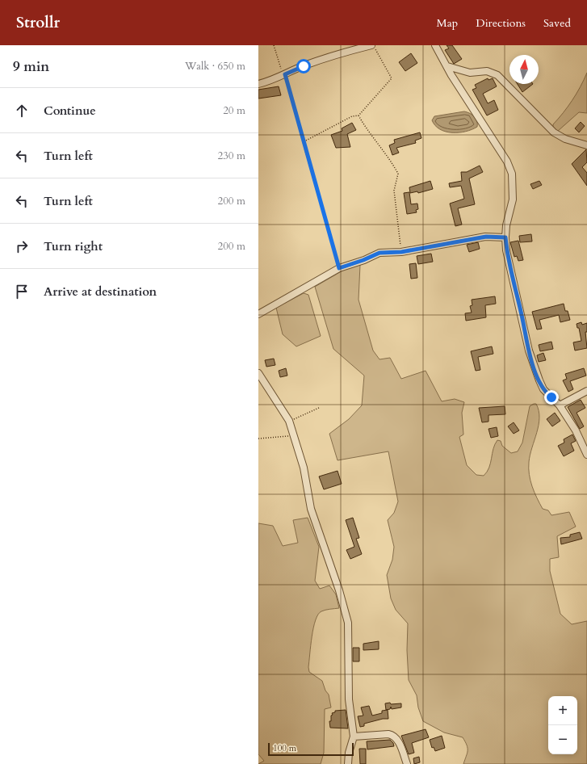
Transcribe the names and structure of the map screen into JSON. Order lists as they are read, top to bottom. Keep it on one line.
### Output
{"scale_bar":"100 m","north":"top","page":{"header":"Strollr","nav":["Map","Directions","Saved"],"heading":["9 min","Walk · 650 m"],"list":[["Continue","20 m"],["Turn left","230 m"],["Turn left","200 m"],["Turn right","200 m"],"Arrive at destination"],"map_buttons":["+","−"],"scale":"100 m"}}
